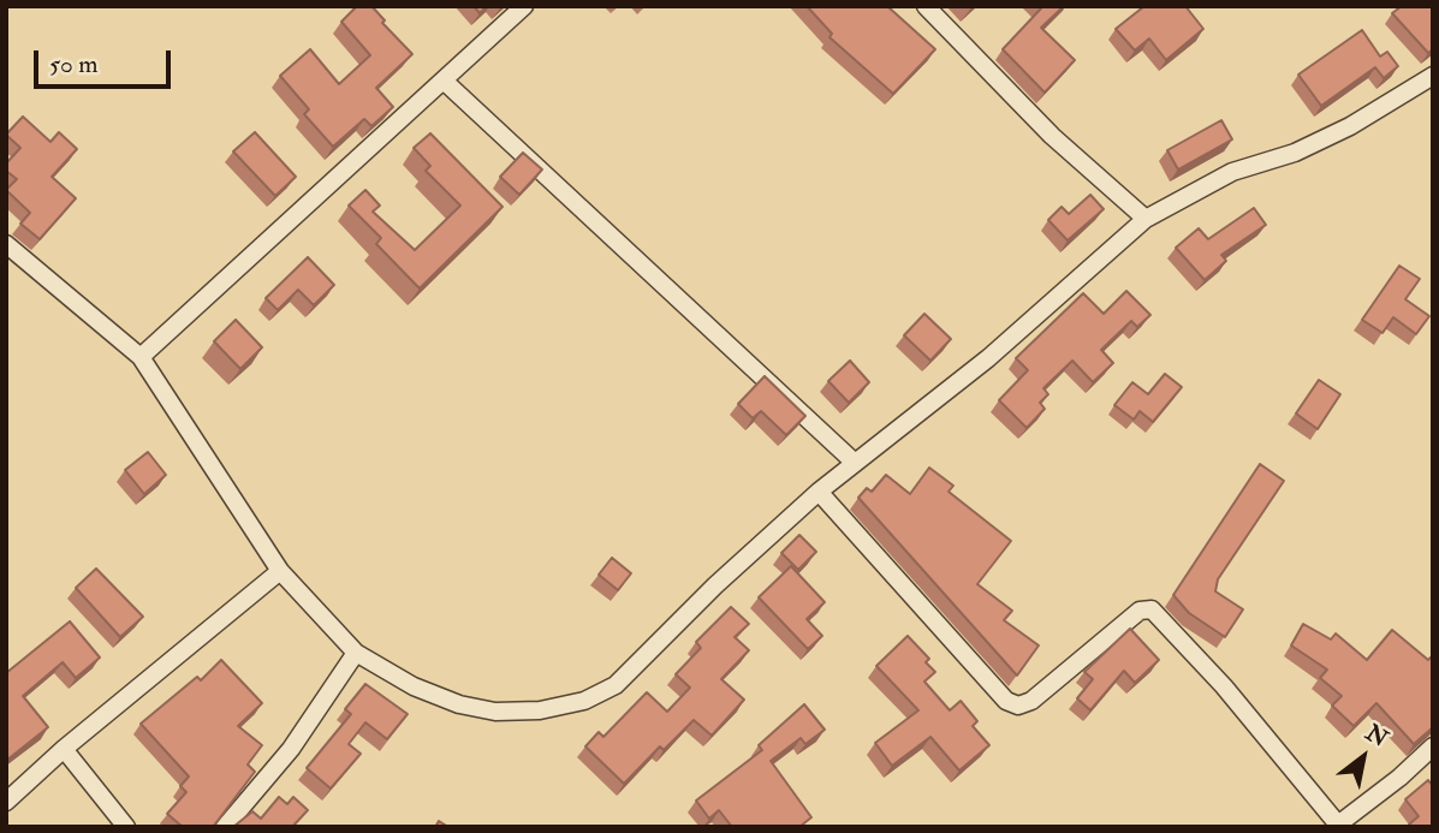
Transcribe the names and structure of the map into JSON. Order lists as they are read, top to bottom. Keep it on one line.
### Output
{"scale_bar":"50 m","north":"top right"}
